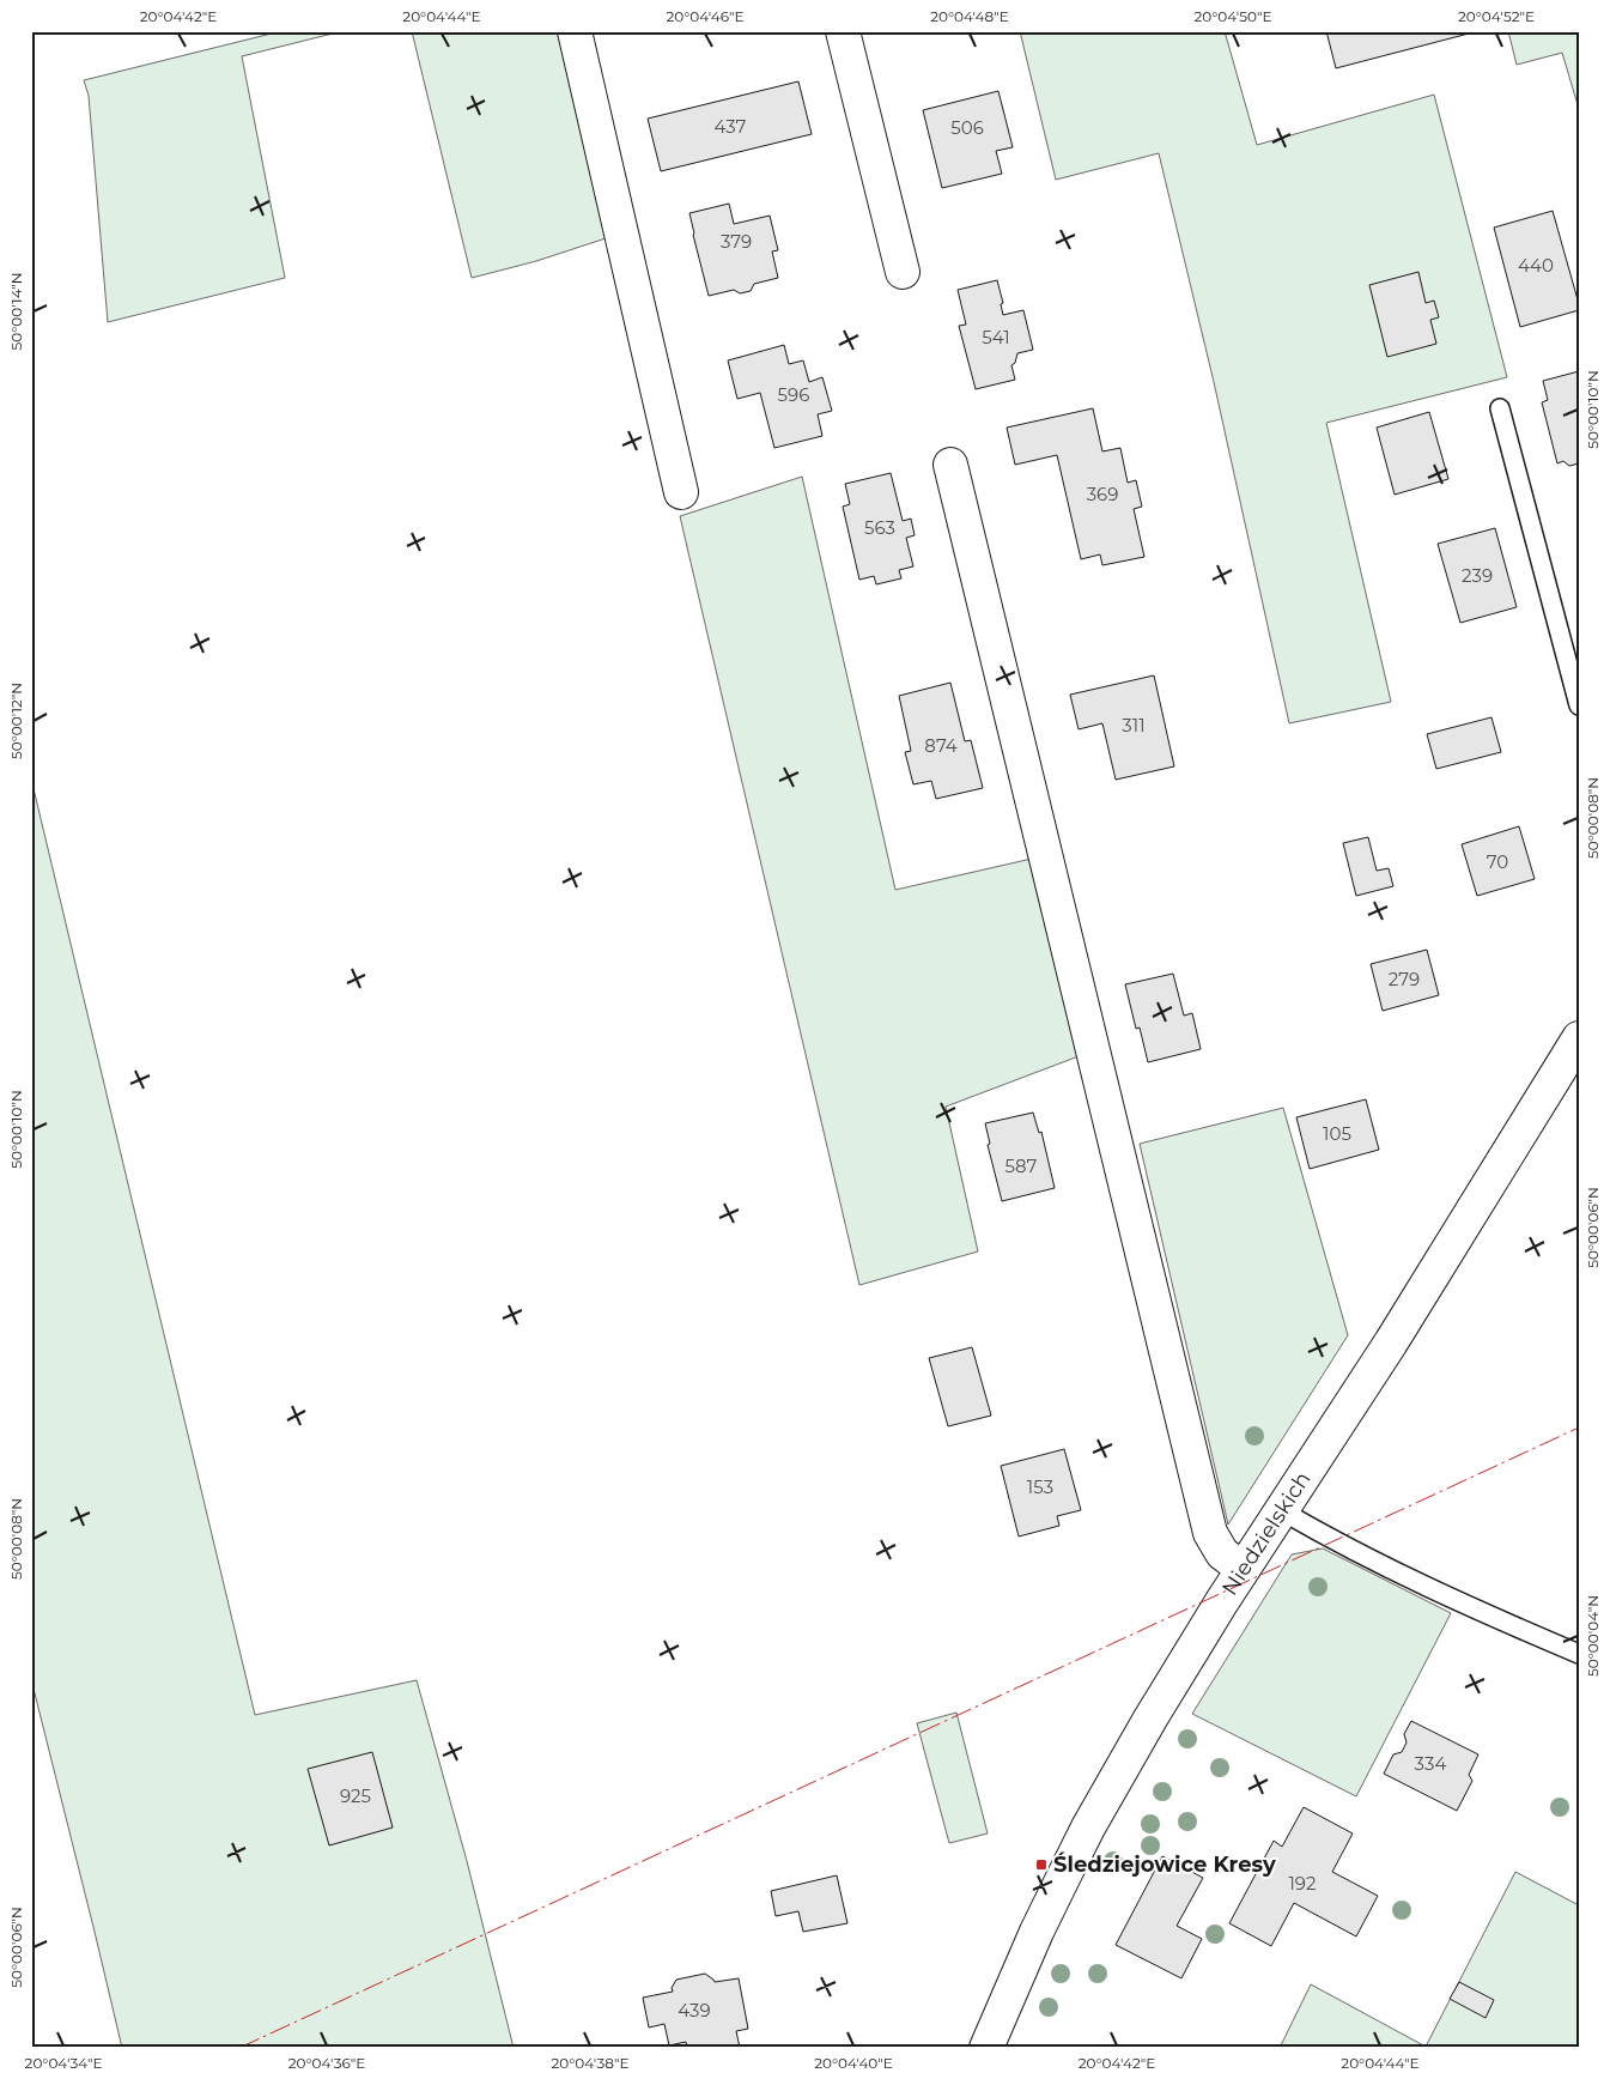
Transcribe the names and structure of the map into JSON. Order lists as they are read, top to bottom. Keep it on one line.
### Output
{"streets":{"street":["Niedzielskich"]},"places":{"transit":["Śledziejowice Kresy"]},"house_numbers":["437","506","379","440","541","596","369","563","239","311","874","70","279","105","587","153","334","925","192","439"],"coordinates":["20°04'42\"E","20°04'44\"E","20°04'46\"E","20°04'48\"E","20°04'50\"E","20°04'52\"E","50°00'14\"N","50°00'10\"N","50°00'12\"N","50°00'08\"N","50°00'06\"N","50°00'04\"N","20°04'34\"E","20°04'36\"E","20°04'38\"E","20°04'40\"E"]}
